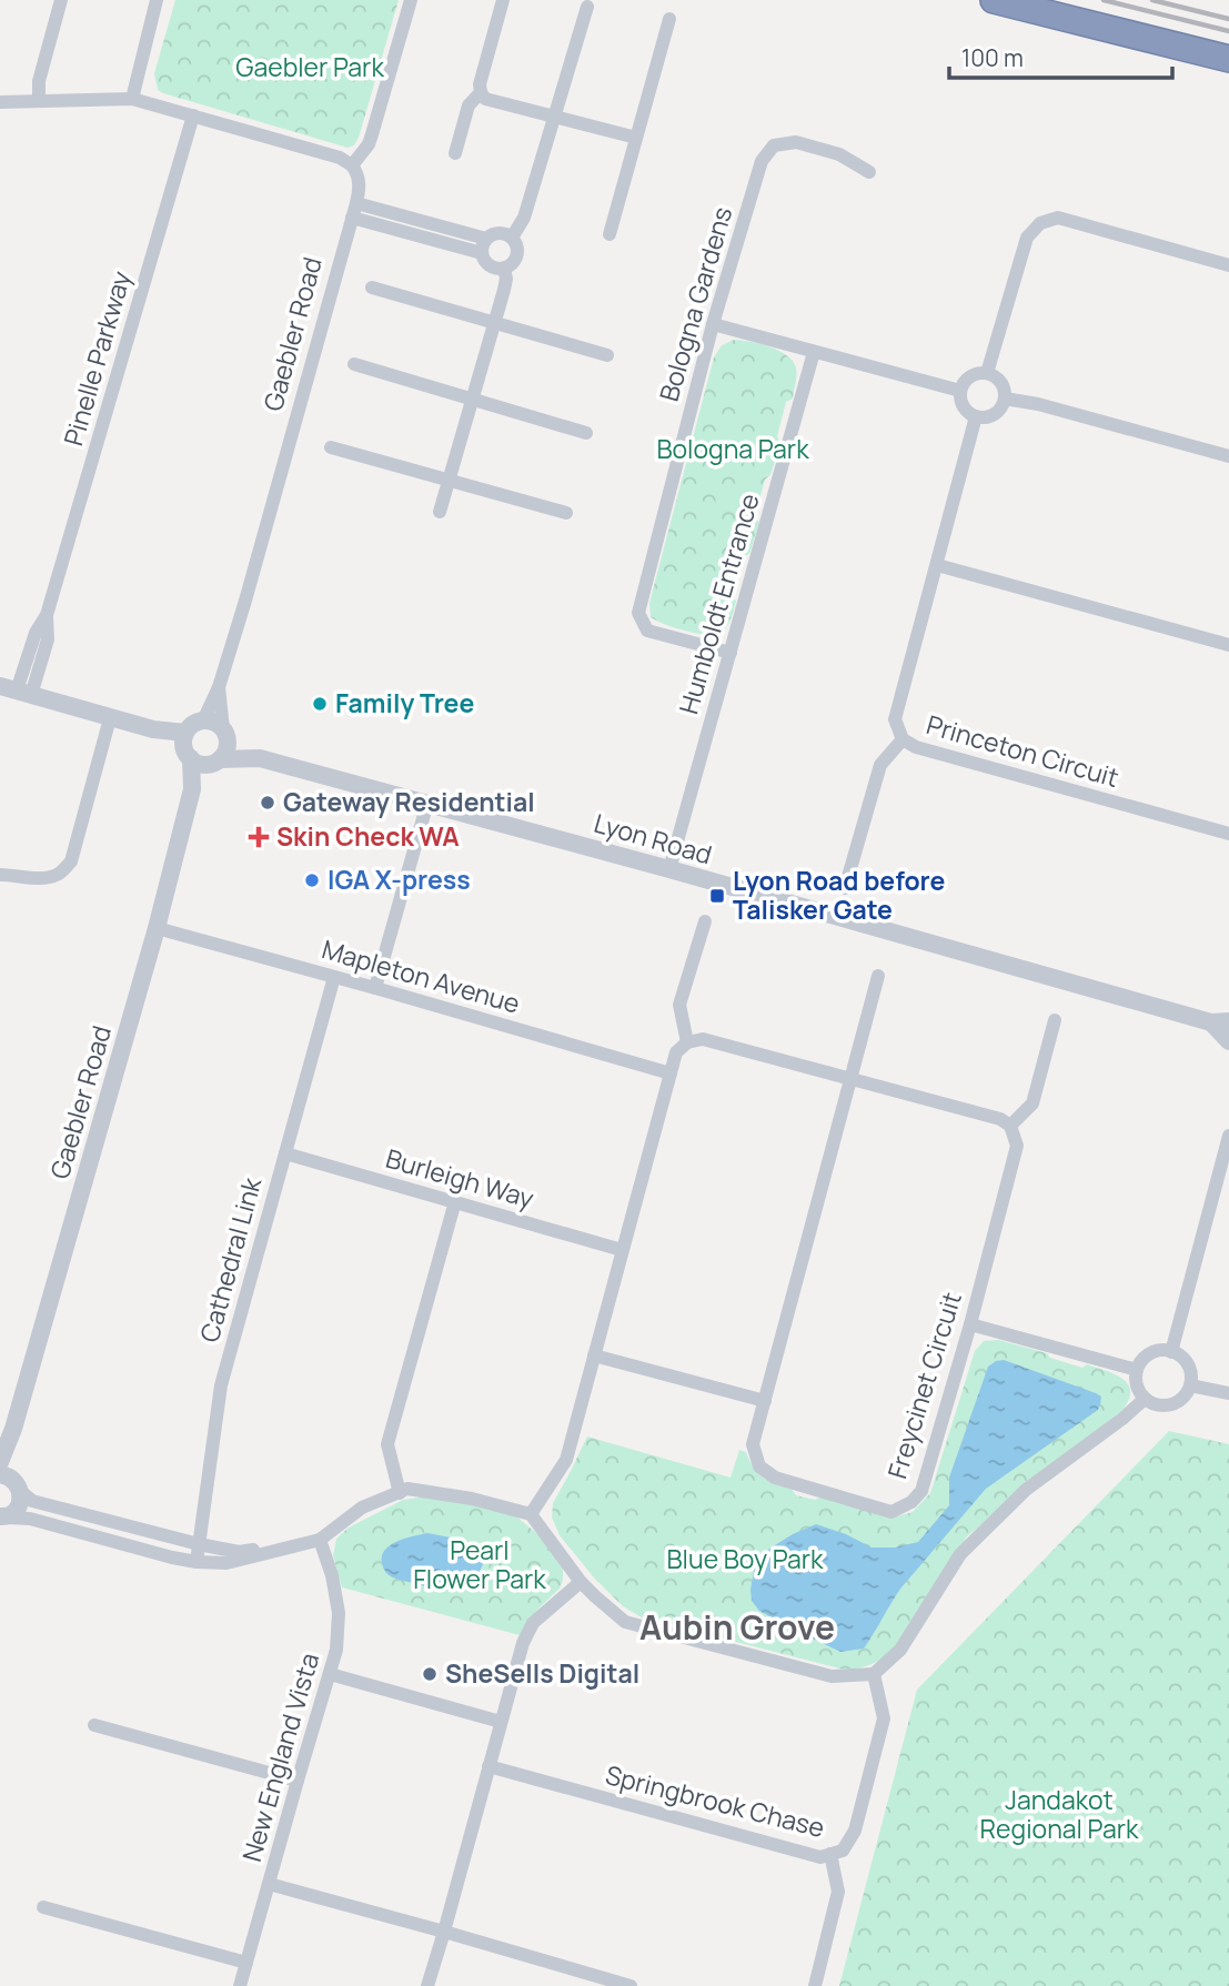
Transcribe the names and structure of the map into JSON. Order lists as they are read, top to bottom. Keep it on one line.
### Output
{"streets":{"street":["Bologna Gardens","Gaebler Road","Pinelle Parkway","Humboldt Entrance","Princeton Circuit","Lyon Road","Mapleton Avenue","Burleigh Way","Cathedral Link","Freycinet Circuit","New England Vista","Springbrook Chase"]},"crossings":[["Bologna Gardens","Humboldt Entrance"],["Gaebler Road","Lyon Road"],["Gaebler Road","Mapleton Avenue"],["Humboldt Entrance","Lyon Road"],["Mapleton Avenue","Cathedral Link"],["Burleigh Way","Cathedral Link"]],"districts":["Aubin Grove"],"parks":["Gaebler Park","Bologna Park","Pearl Flower Park","Blue Boy Park","Jandakot Regional Park"],"places":{"other":["Family Tree","Gateway Residential","IGA X-press","SheSells Digital"],"health":["Skin Check WA"],"transit":["Lyon Road before Talisker Gate"]},"scale_bar":"100 m"}
